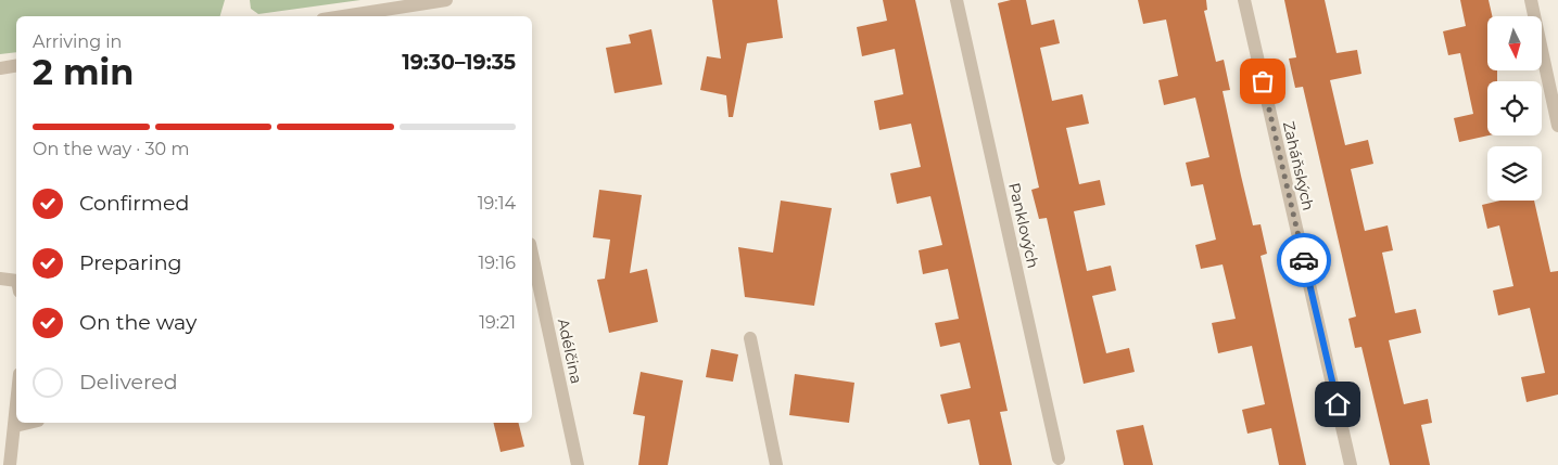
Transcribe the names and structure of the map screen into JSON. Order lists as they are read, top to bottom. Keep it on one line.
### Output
{"streets":{"street":["Zaháňských","Panklových","Adélčina"]},"north":"bottom","page":{"heading":["2 min","Arriving in","19:30–19:35"],"bar":"On the way · 30 m","list":[["Confirmed","19:14"],["Preparing","19:16"],["On the way","19:21"],"Delivered"]}}
